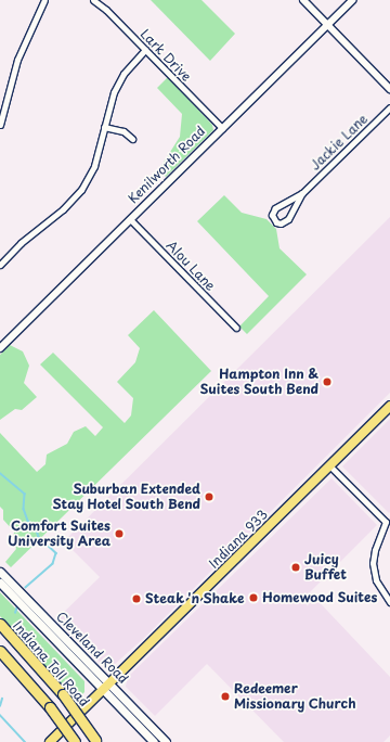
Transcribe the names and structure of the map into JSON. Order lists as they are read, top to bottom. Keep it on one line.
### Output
{"streets":{"highway":["Indiana Toll Road"],"main road":["Indiana 933","Cleveland Road"],"street":["Lark Drive","Jackie Lane","Kenilworth Road","Alou Lane"]},"crossings":[["Lark Drive","Kenilworth Road"],["Kenilworth Road","Alou Lane"],["Indiana 933","Cleveland Road"]],"places":["Hampton Inn & Suites South Bend","Suburban Extended Stay Hotel South Bend","Comfort Suites University Area","Juicy Buffet","Homewood Suites","Steak 'n Shake","Redeemer Missionary Church"]}
